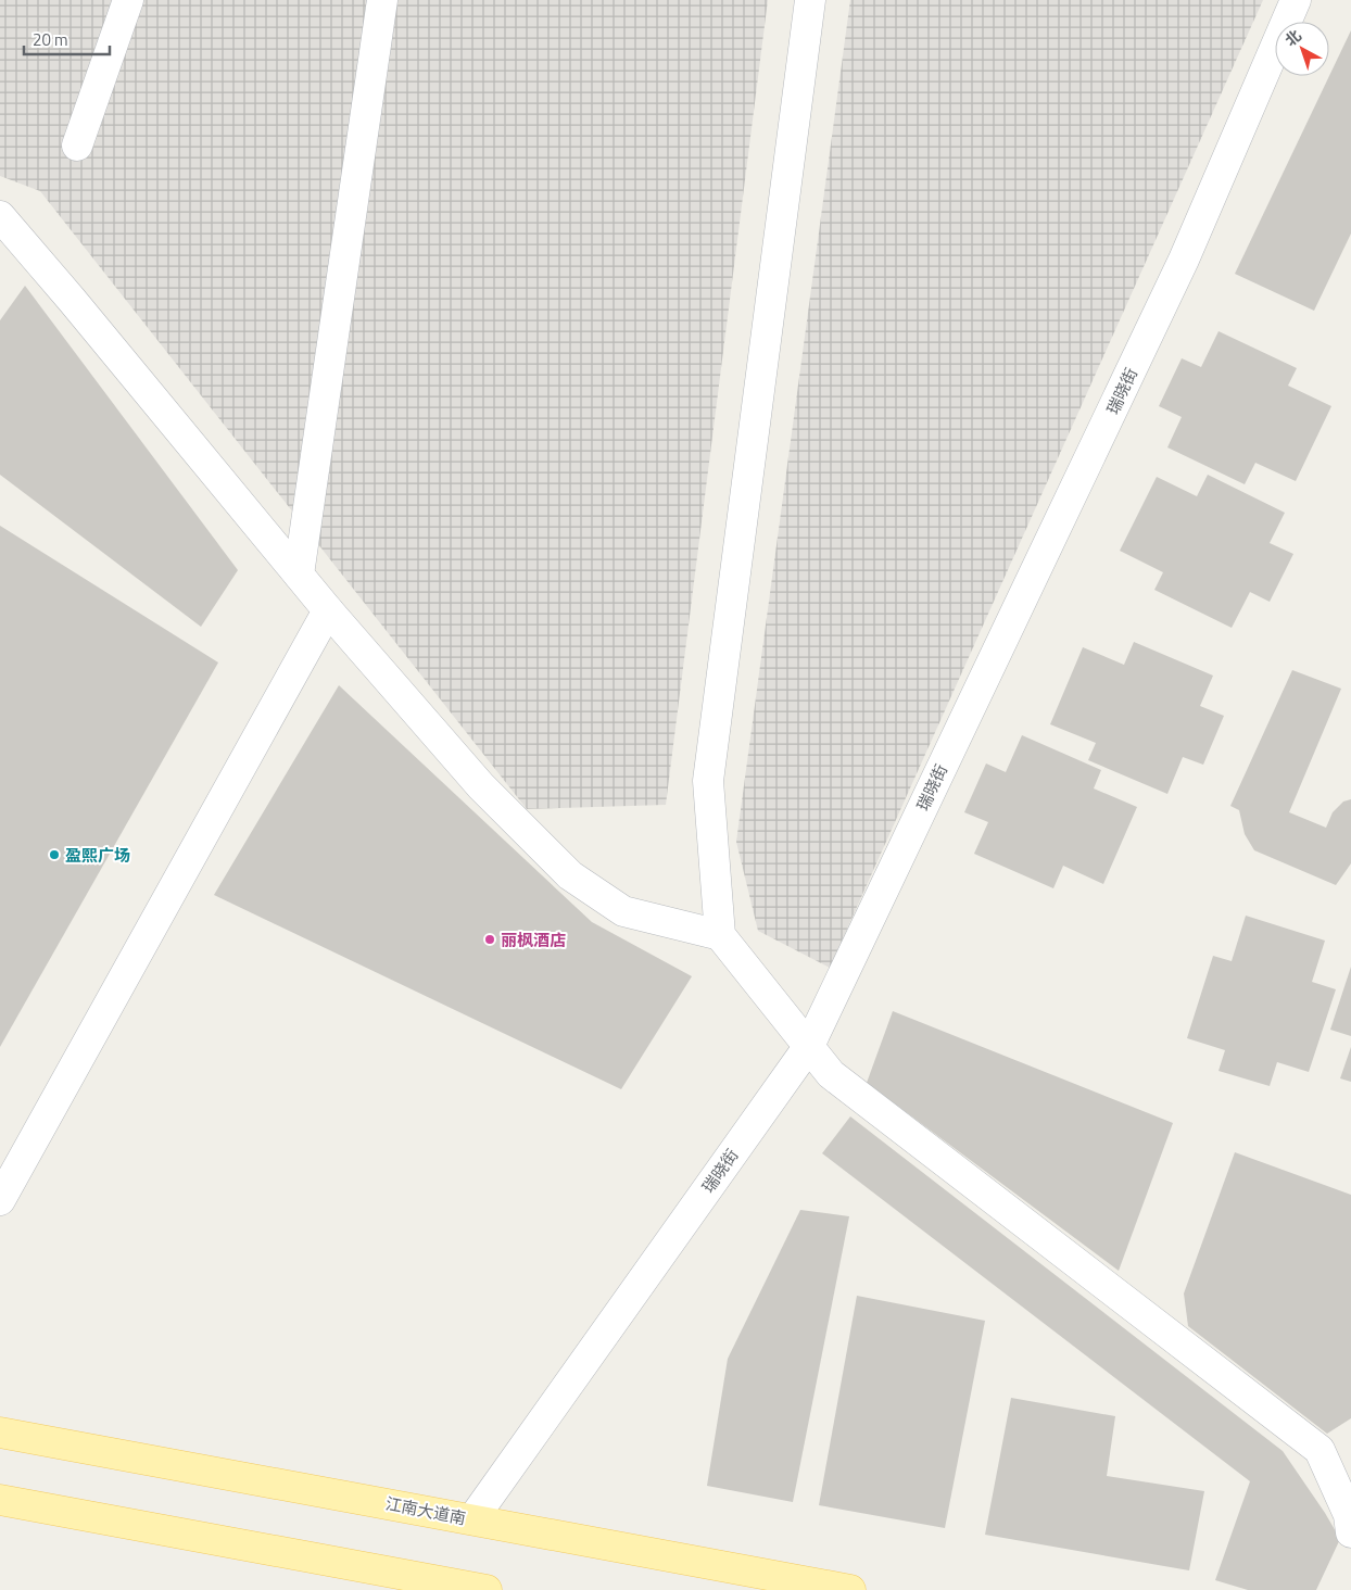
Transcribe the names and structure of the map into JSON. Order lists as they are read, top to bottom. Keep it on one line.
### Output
{"streets":{"main road":["江南大道南"],"street":["瑞晓街"]},"crossings":[["瑞晓街","江南大道南"]],"places":["盈熙广场","丽枫酒店"],"scale_bar":"20 m","north":"top left"}
